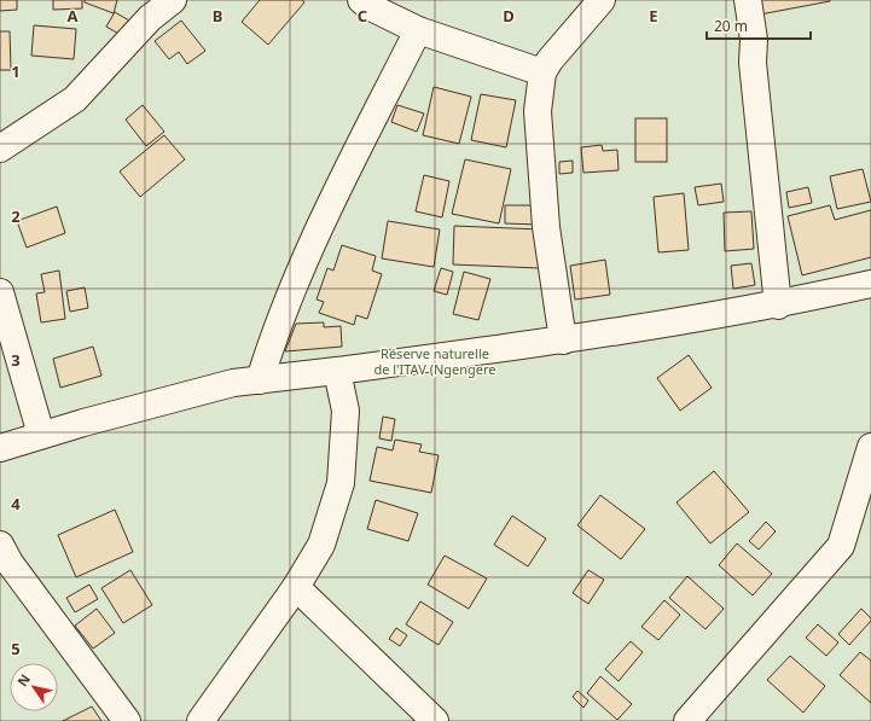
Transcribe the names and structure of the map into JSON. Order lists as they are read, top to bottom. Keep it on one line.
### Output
{"parks":["Réserve naturelle de l'ITAV (Ngengere"],"scale_bar":"20 m","north":"top left","grid":{"columns":["A","B","C","D","E"],"rows":["1","2","3","4","5"]}}
